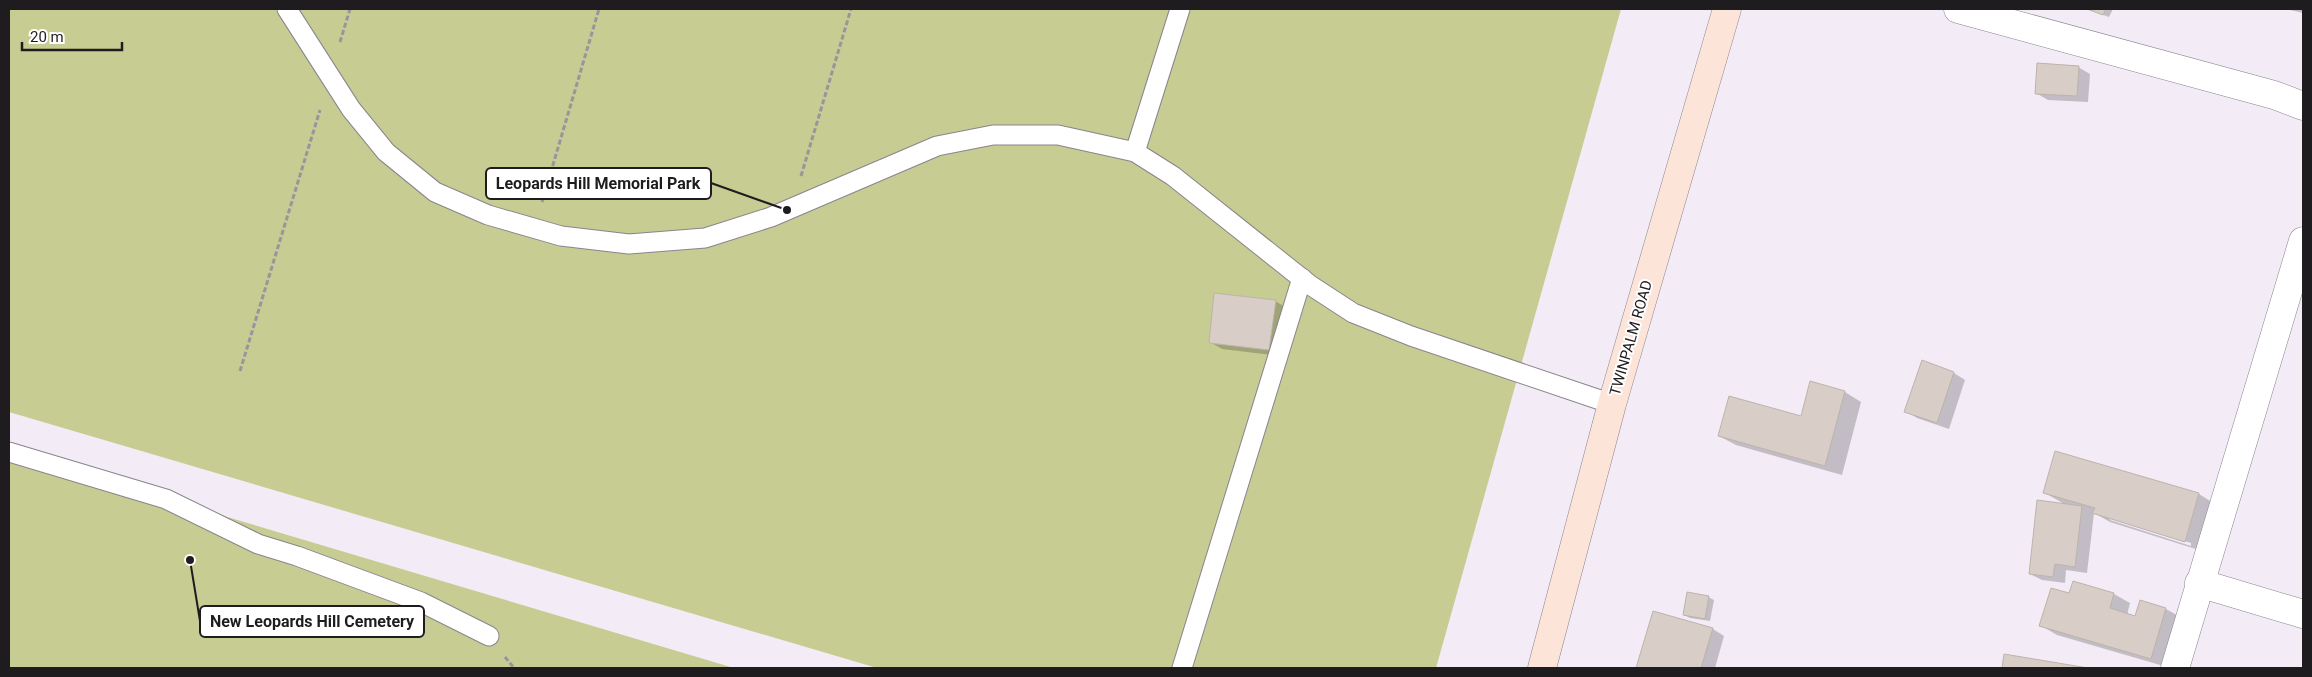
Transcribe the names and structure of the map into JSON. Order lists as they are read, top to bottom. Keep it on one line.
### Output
{"streets":{"main road":["TWINPALM ROAD"]},"places":["Leopards Hill Memorial Park","New Leopards Hill Cemetery"],"scale_bar":"20 m"}
